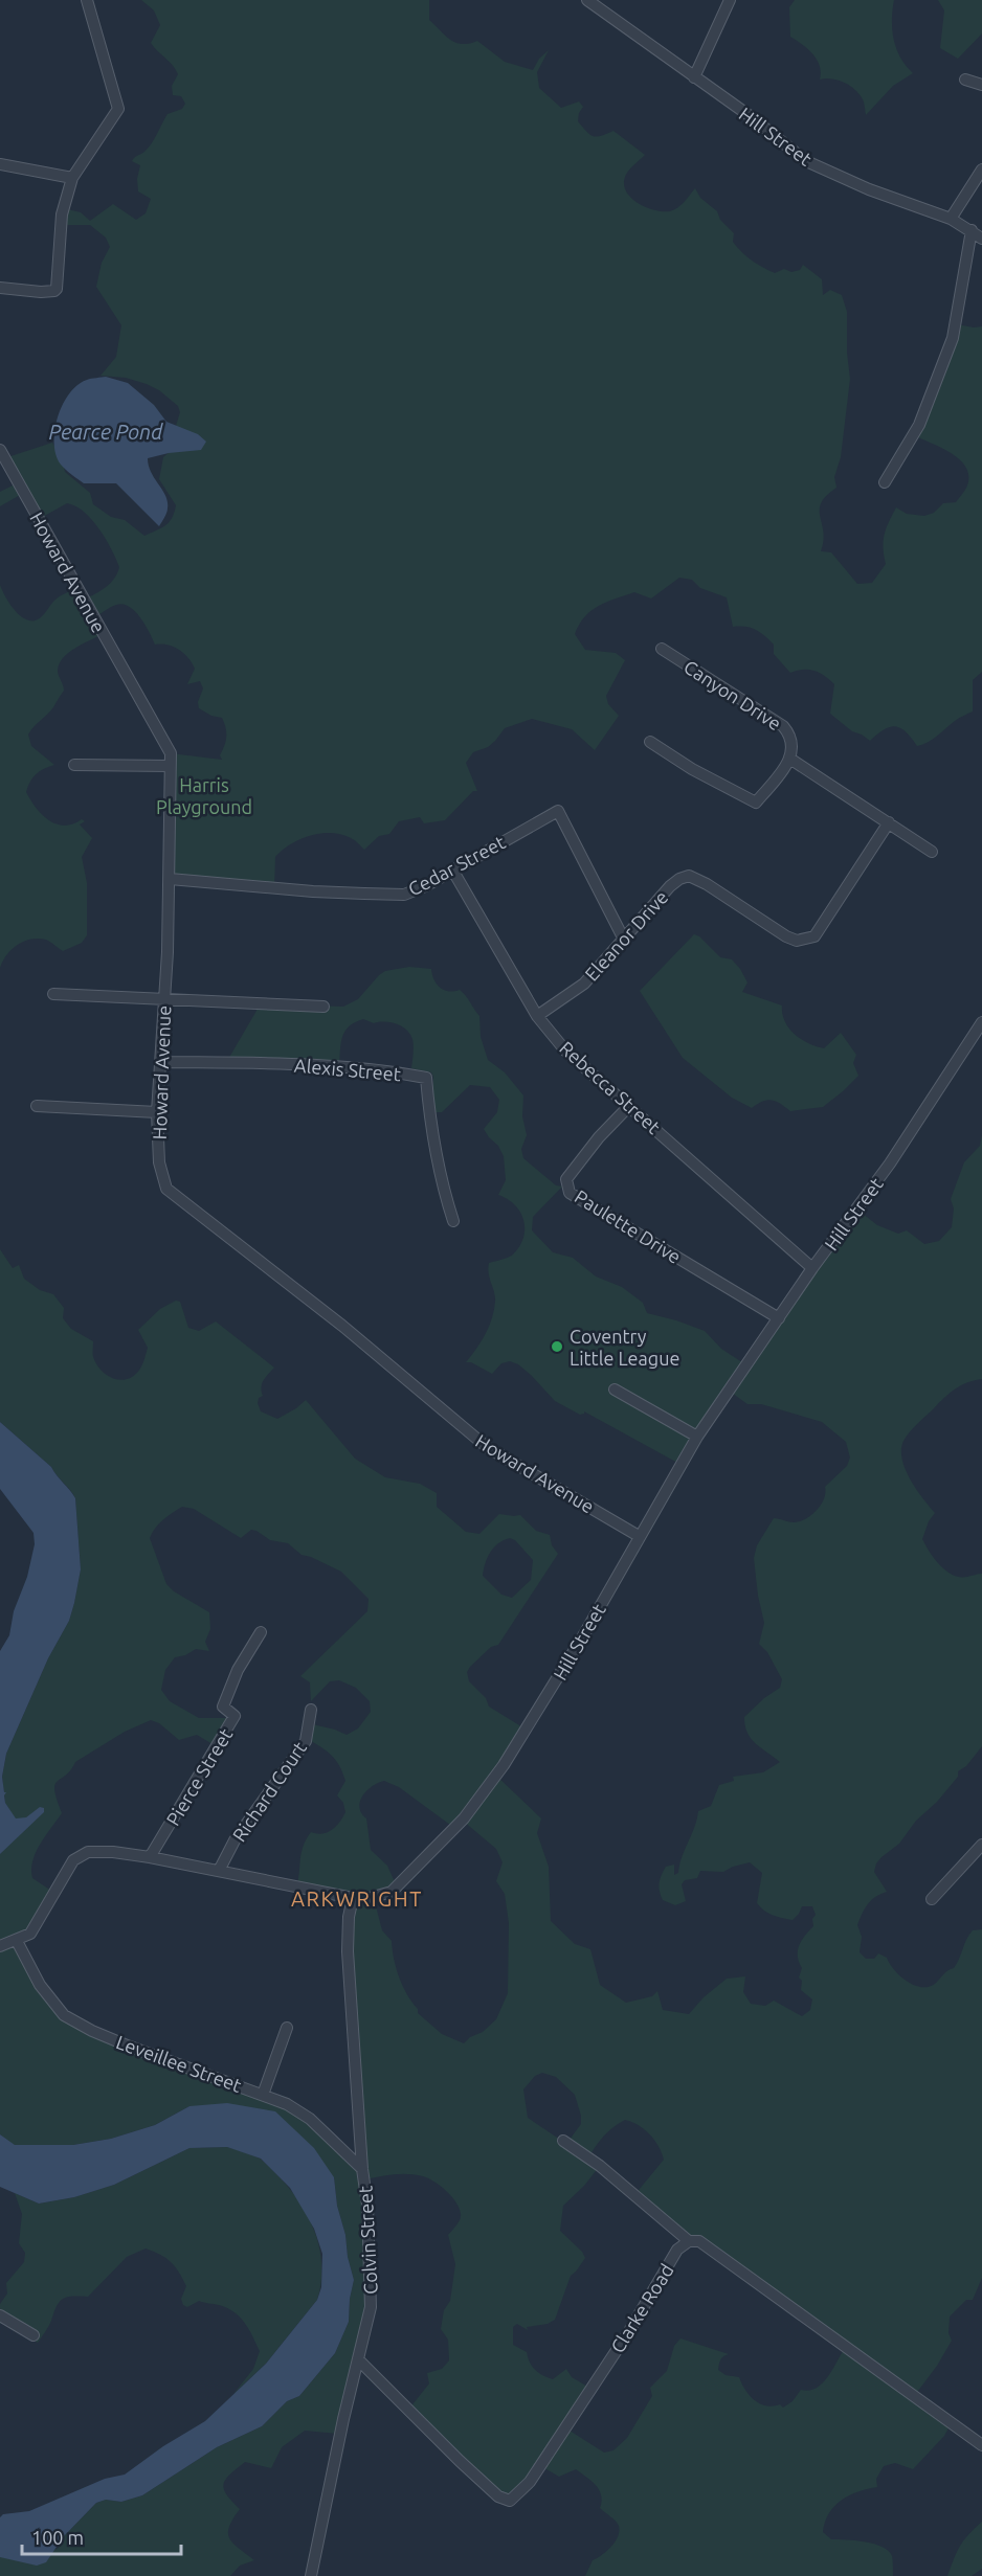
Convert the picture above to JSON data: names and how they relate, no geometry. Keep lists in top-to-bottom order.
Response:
{
  "streets": {
    "street": [
      "Hill Street",
      "Howard Avenue",
      "Canyon Drive",
      "Cedar Street",
      "Eleanor Drive",
      "Alexis Street",
      "Rebecca Street",
      "Paulette Drive",
      "Pierce Street",
      "Richard Court",
      "Leveillee Street",
      "Colvin Street",
      "Clarke Road"
    ]
  },
  "crossings": [
    ["Hill Street", "Howard Avenue"],
    ["Hill Street", "Rebecca Street"],
    ["Hill Street", "Paulette Drive"],
    ["Hill Street", "Pierce Street"],
    ["Hill Street", "Richard Court"],
    ["Hill Street", "Leveillee Street"],
    ["Hill Street", "Colvin Street"],
    ["Howard Avenue", "Cedar Street"],
    ["Howard Avenue", "Alexis Street"],
    ["Cedar Street", "Eleanor Drive"],
    ["Cedar Street", "Rebecca Street"],
    ["Eleanor Drive", "Rebecca Street"],
    ["Rebecca Street", "Paulette Drive"],
    ["Leveillee Street", "Colvin Street"],
    ["Colvin Street", "Clarke Road"]
  ],
  "districts": ["ARKWRIGHT"],
  "water": ["Pearce Pond"],
  "parks": ["Harris Playground"],
  "places": ["Coventry Little League"],
  "scale_bar": "100 m"
}
